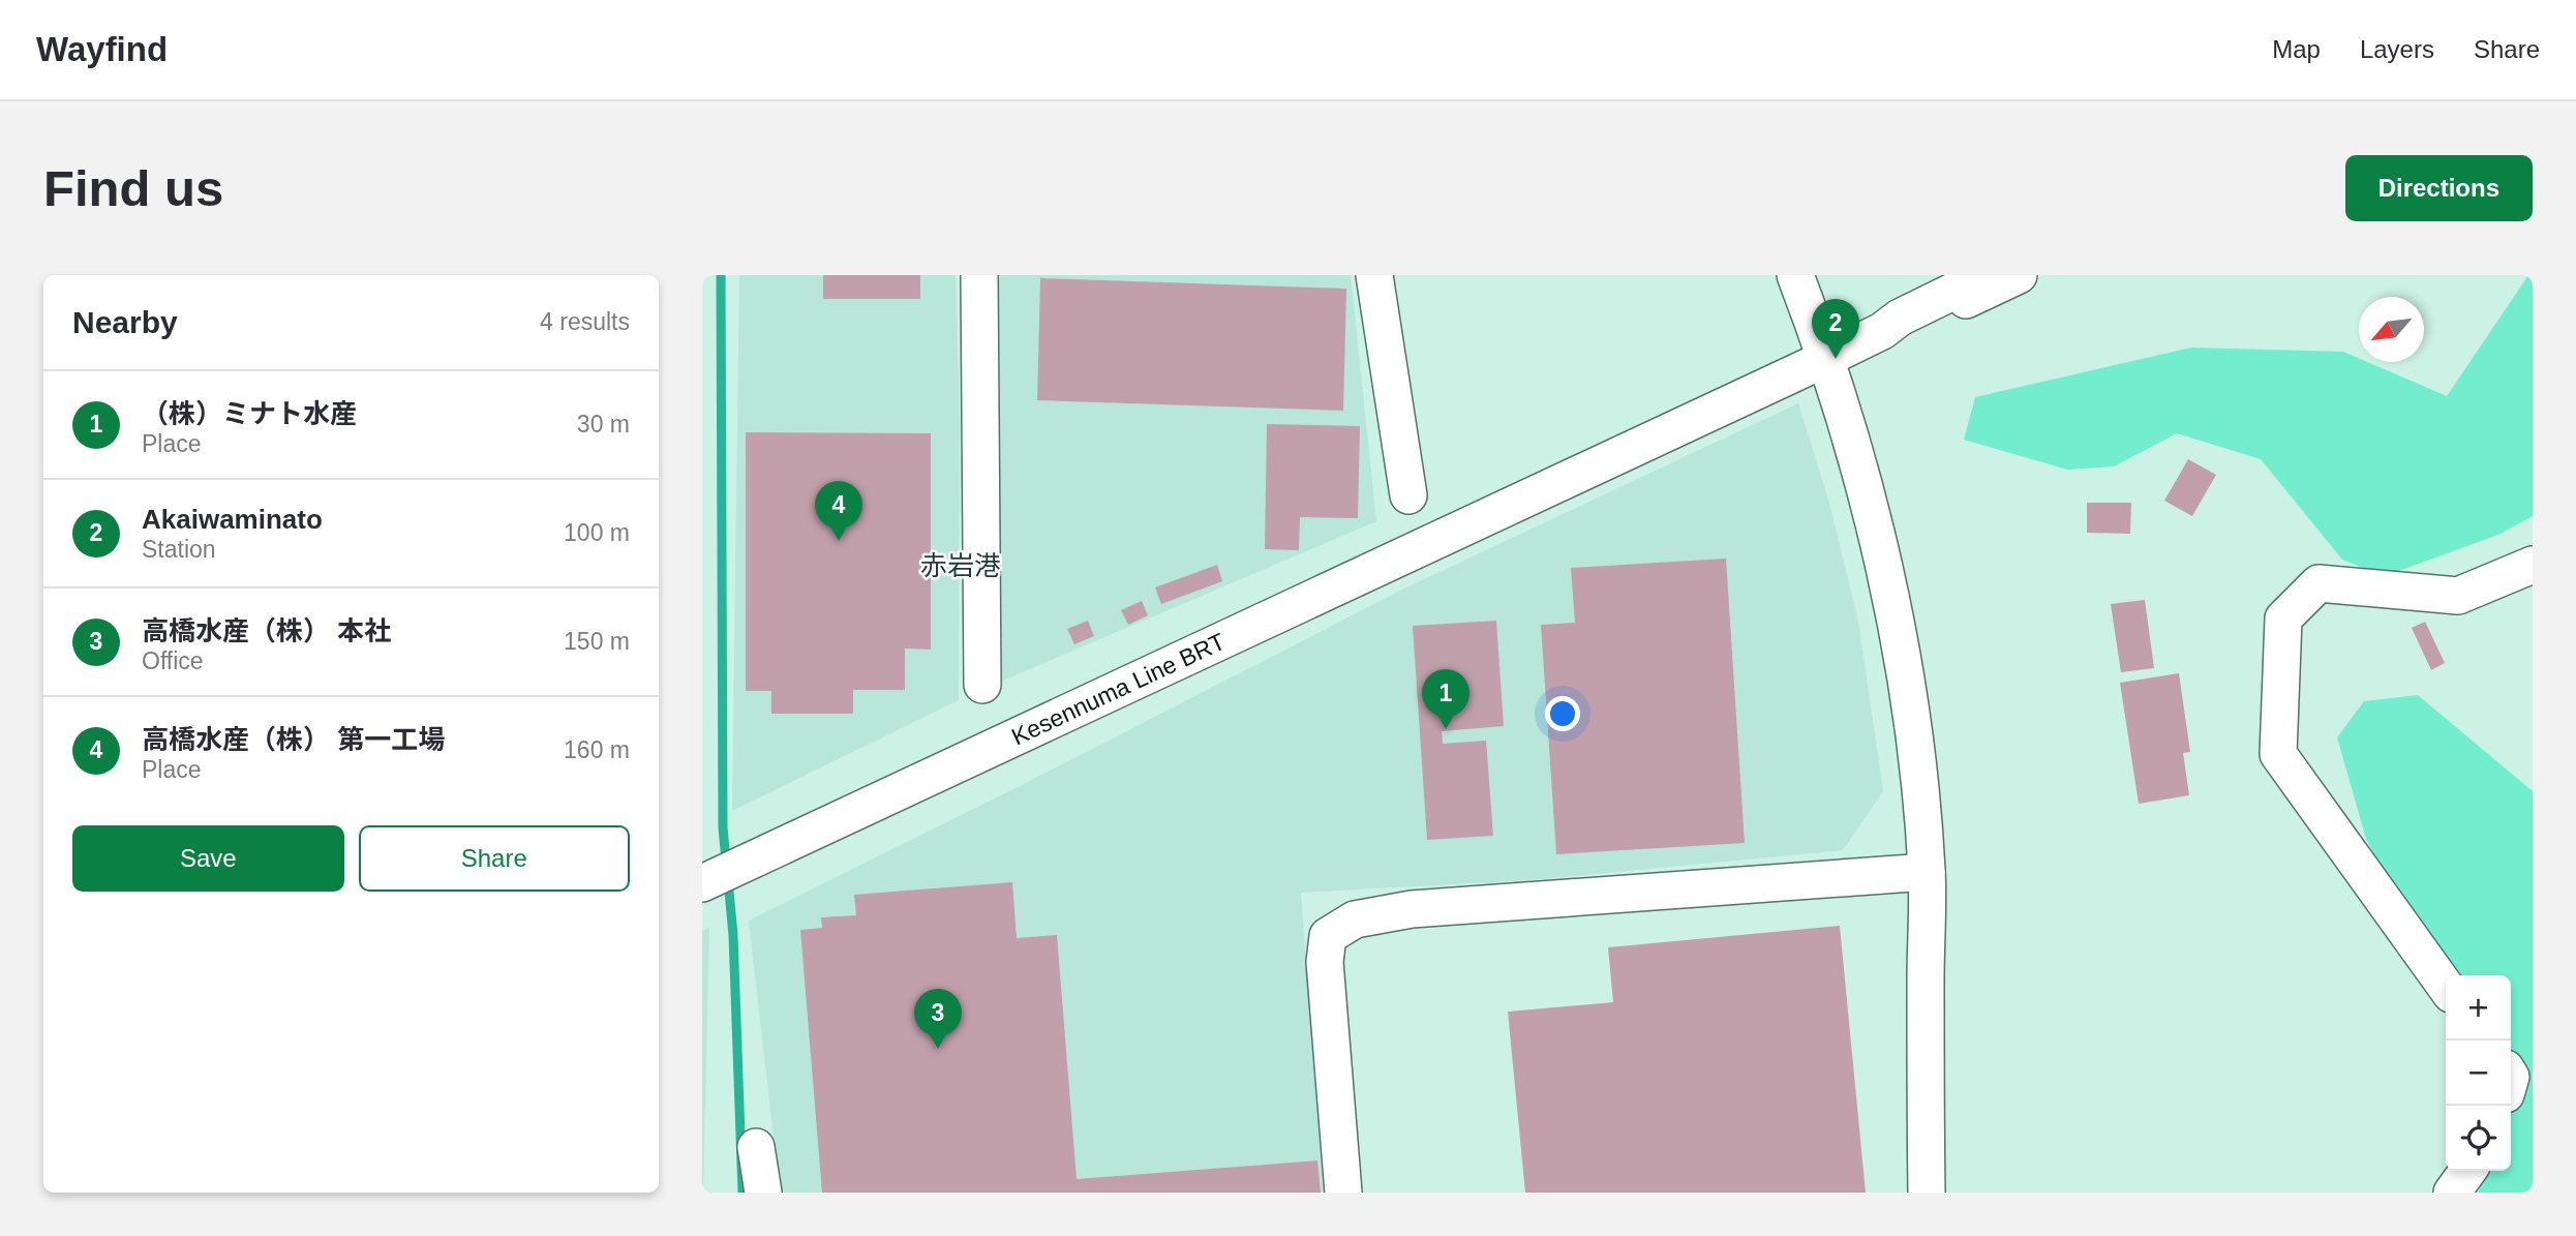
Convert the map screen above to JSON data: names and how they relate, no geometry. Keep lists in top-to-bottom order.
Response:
{
  "streets": {
    "street": ["Kesennuma Line BRT"]
  },
  "districts": ["赤岩港"],
  "north": "bottom left",
  "page": {
    "header": "Wayfind",
    "nav": ["Map", "Layers", "Share"],
    "buttons": [
      "Directions",
      ["Save", "Share"]
    ],
    "title": "Find us",
    "heading": ["Nearby", "4 results"],
    "pins": [
      "2",
      "4",
      "1",
      "3"
    ],
    "list": [
      {
        "mark": "1",
        "name": "（株）ミナト水産",
        "note": "Place",
        "value": "30 m"
      },
      {
        "mark": "2",
        "name": "Akaiwaminato",
        "note": "Station",
        "value": "100 m"
      },
      {
        "mark": "3",
        "name": "高橋水産（株） 本社",
        "note": "Office",
        "value": "150 m"
      },
      {
        "mark": "4",
        "name": "高橋水産（株） 第一工場",
        "note": "Place",
        "value": "160 m"
      }
    ],
    "map_buttons": ["+", "−"]
  }
}
